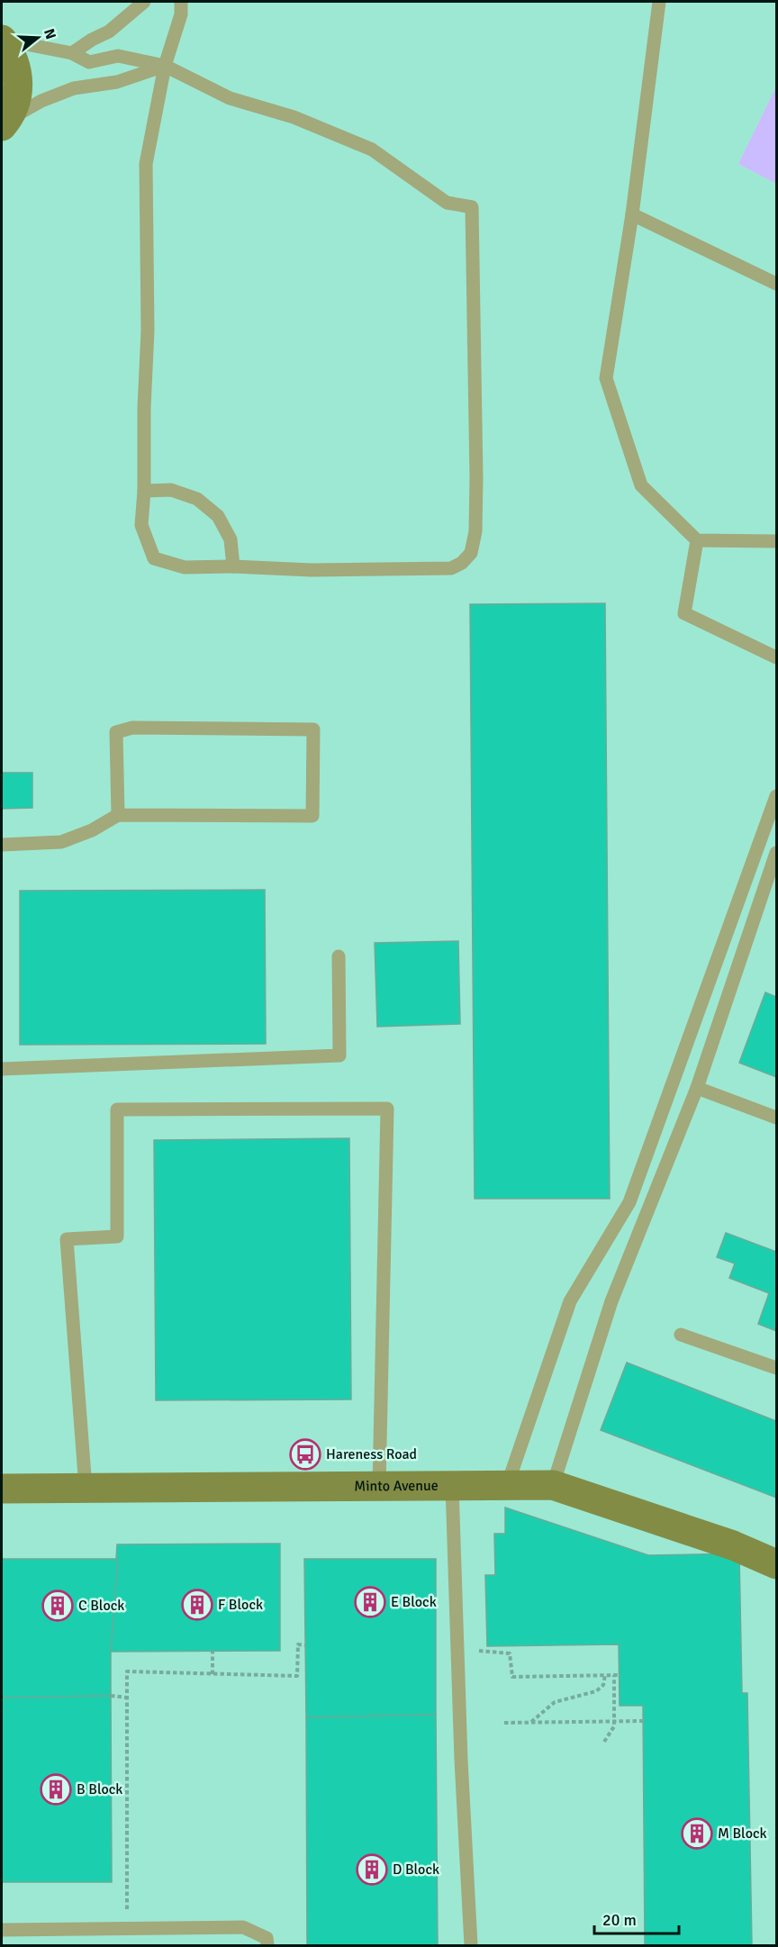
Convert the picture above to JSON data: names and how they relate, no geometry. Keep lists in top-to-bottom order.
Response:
{
  "streets": {
    "street": ["Minto Avenue"]
  },
  "places": {
    "bus stop": ["Hareness Road"],
    "building": [
      "E Block",
      "F Block",
      "C Block",
      "B Block",
      "M Block",
      "D Block"
    ]
  },
  "scale_bar": "20 m",
  "north": "right"
}
